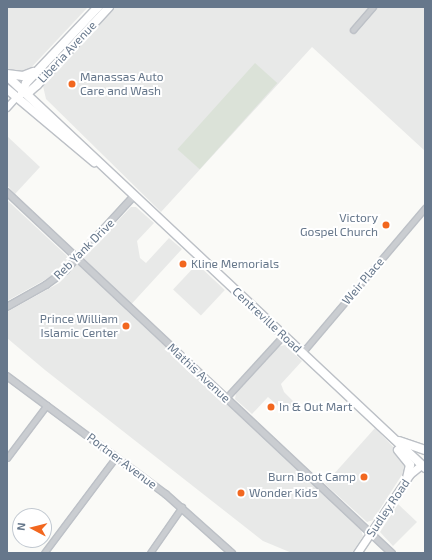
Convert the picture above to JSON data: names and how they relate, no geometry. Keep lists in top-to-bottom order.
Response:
{
  "streets": {
    "highway": ["Liberia Avenue", "Centreville Road"],
    "main road": ["Sudley Road"],
    "street": [
      "Reb Yank Drive",
      "Weir Place",
      "Mathis Avenue",
      "Portner Avenue"
    ]
  },
  "crossings": [
    ["Liberia Avenue", "Centreville Road"],
    ["Reb Yank Drive", "Centreville Road"],
    ["Reb Yank Drive", "Mathis Avenue"],
    ["Weir Place", "Centreville Road"],
    ["Centreville Road", "Sudley Road"],
    ["Mathis Avenue", "Sudley Road"]
  ],
  "places": [
    "Manassas Auto Care and Wash",
    "Victory Gospel Church",
    "Kline Memorials",
    "Prince William Islamic Center",
    "In & Out Mart",
    "Burn Boot Camp",
    "Wonder Kids"
  ],
  "north": "left"
}
